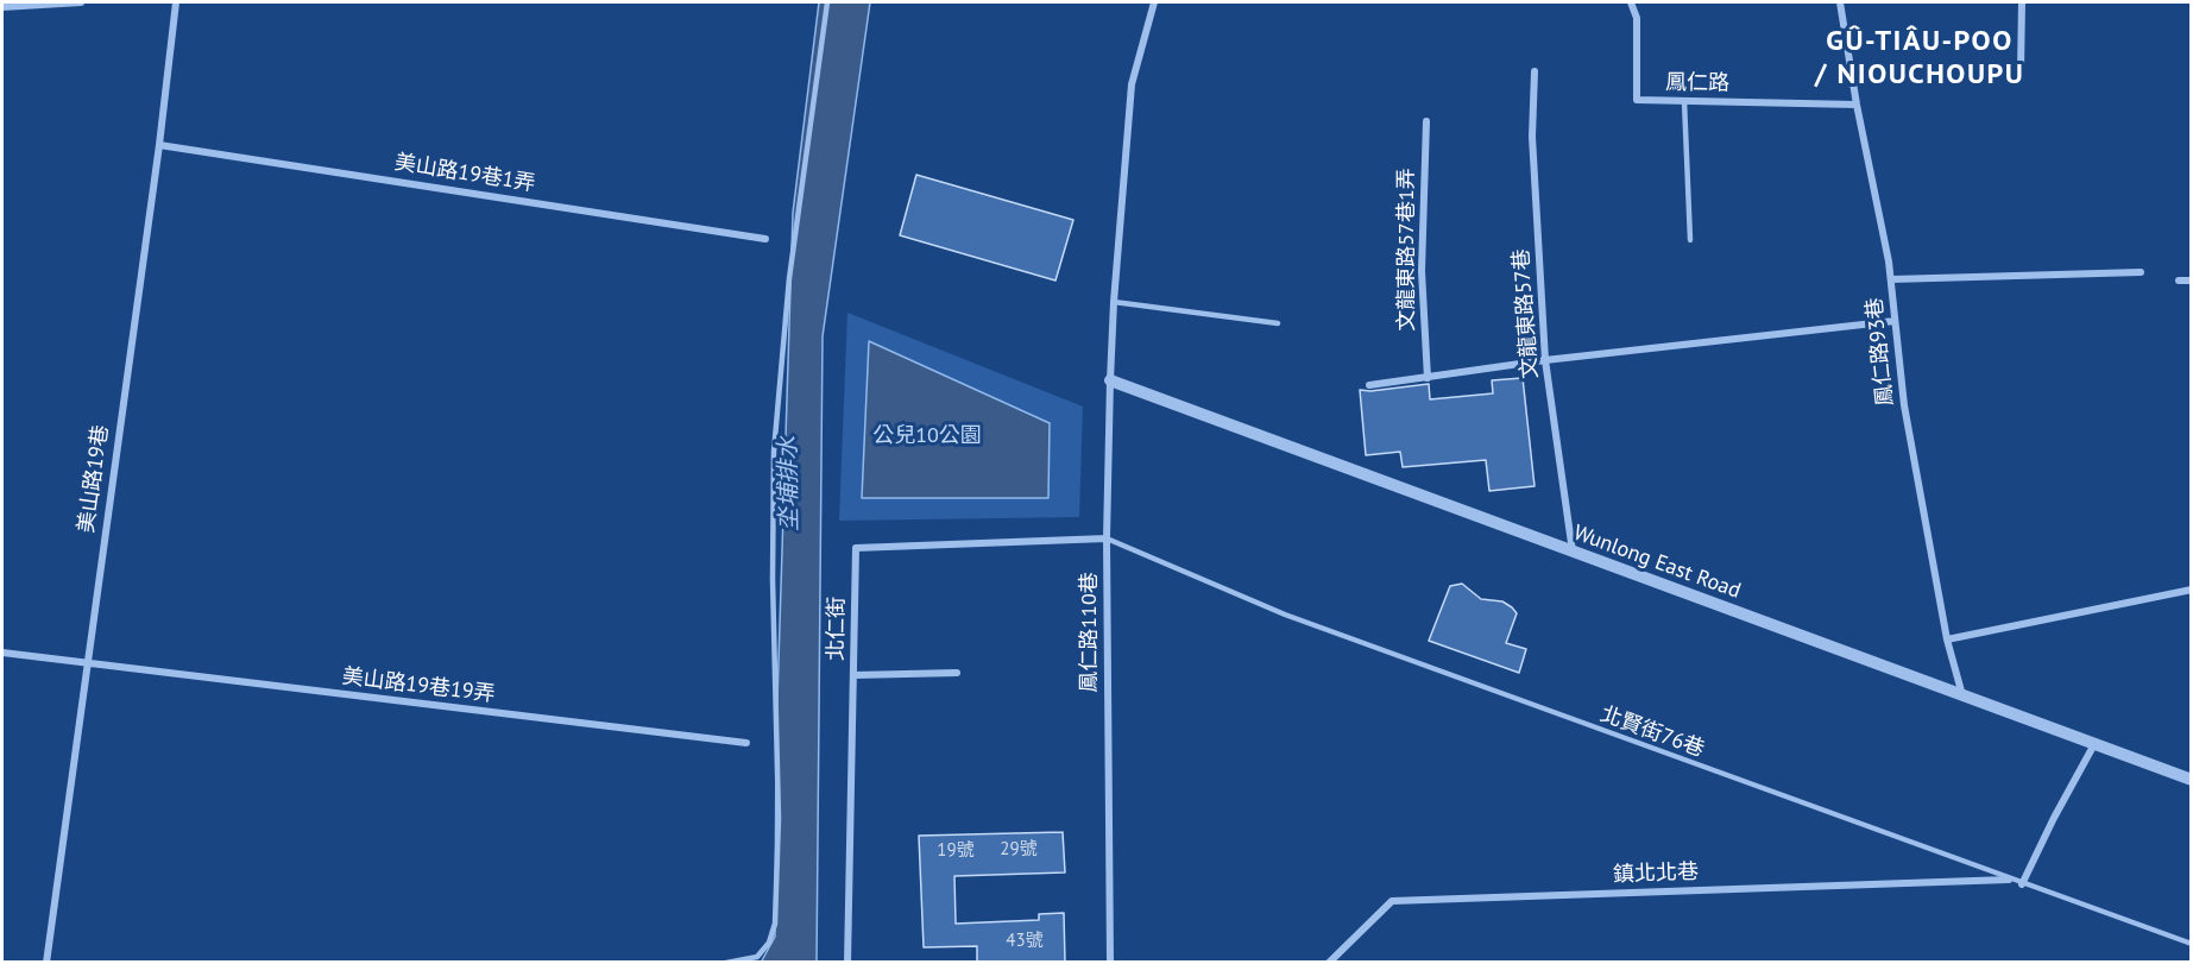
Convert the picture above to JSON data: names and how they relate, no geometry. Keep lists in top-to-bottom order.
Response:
{
  "streets": {
    "street": [
      "鳳仁路",
      "美山路19巷1弄",
      "文龍東路57巷1弄",
      "文龍東路57巷",
      "鳳仁路93巷",
      "美山路19巷",
      "Wunlong East Road",
      "北仁街",
      "鳳仁路110巷",
      "美山路19巷19弄",
      "鎮北北巷"
    ],
    "lane": ["北賢街76巷"]
  },
  "crossings": [
    ["鳳仁路", "鳳仁路93巷"],
    ["美山路19巷1弄", "美山路19巷"],
    ["文龍東路57巷", "Wunlong East Road"],
    ["鳳仁路93巷", "Wunlong East Road"],
    ["美山路19巷", "美山路19巷19弄"],
    ["Wunlong East Road", "鳳仁路110巷"],
    ["北仁街", "鳳仁路110巷"],
    ["北仁街", "北賢街76巷"],
    ["鳳仁路110巷", "北賢街76巷"],
    ["北賢街76巷", "鎮北北巷"]
  ],
  "districts": ["GÛ-TIÂU-POO / NIOUCHOUPU"],
  "water": ["坔埔排水"],
  "parks": ["公兒10公園"],
  "house_numbers": ["29號", "19號", "43號"]
}
